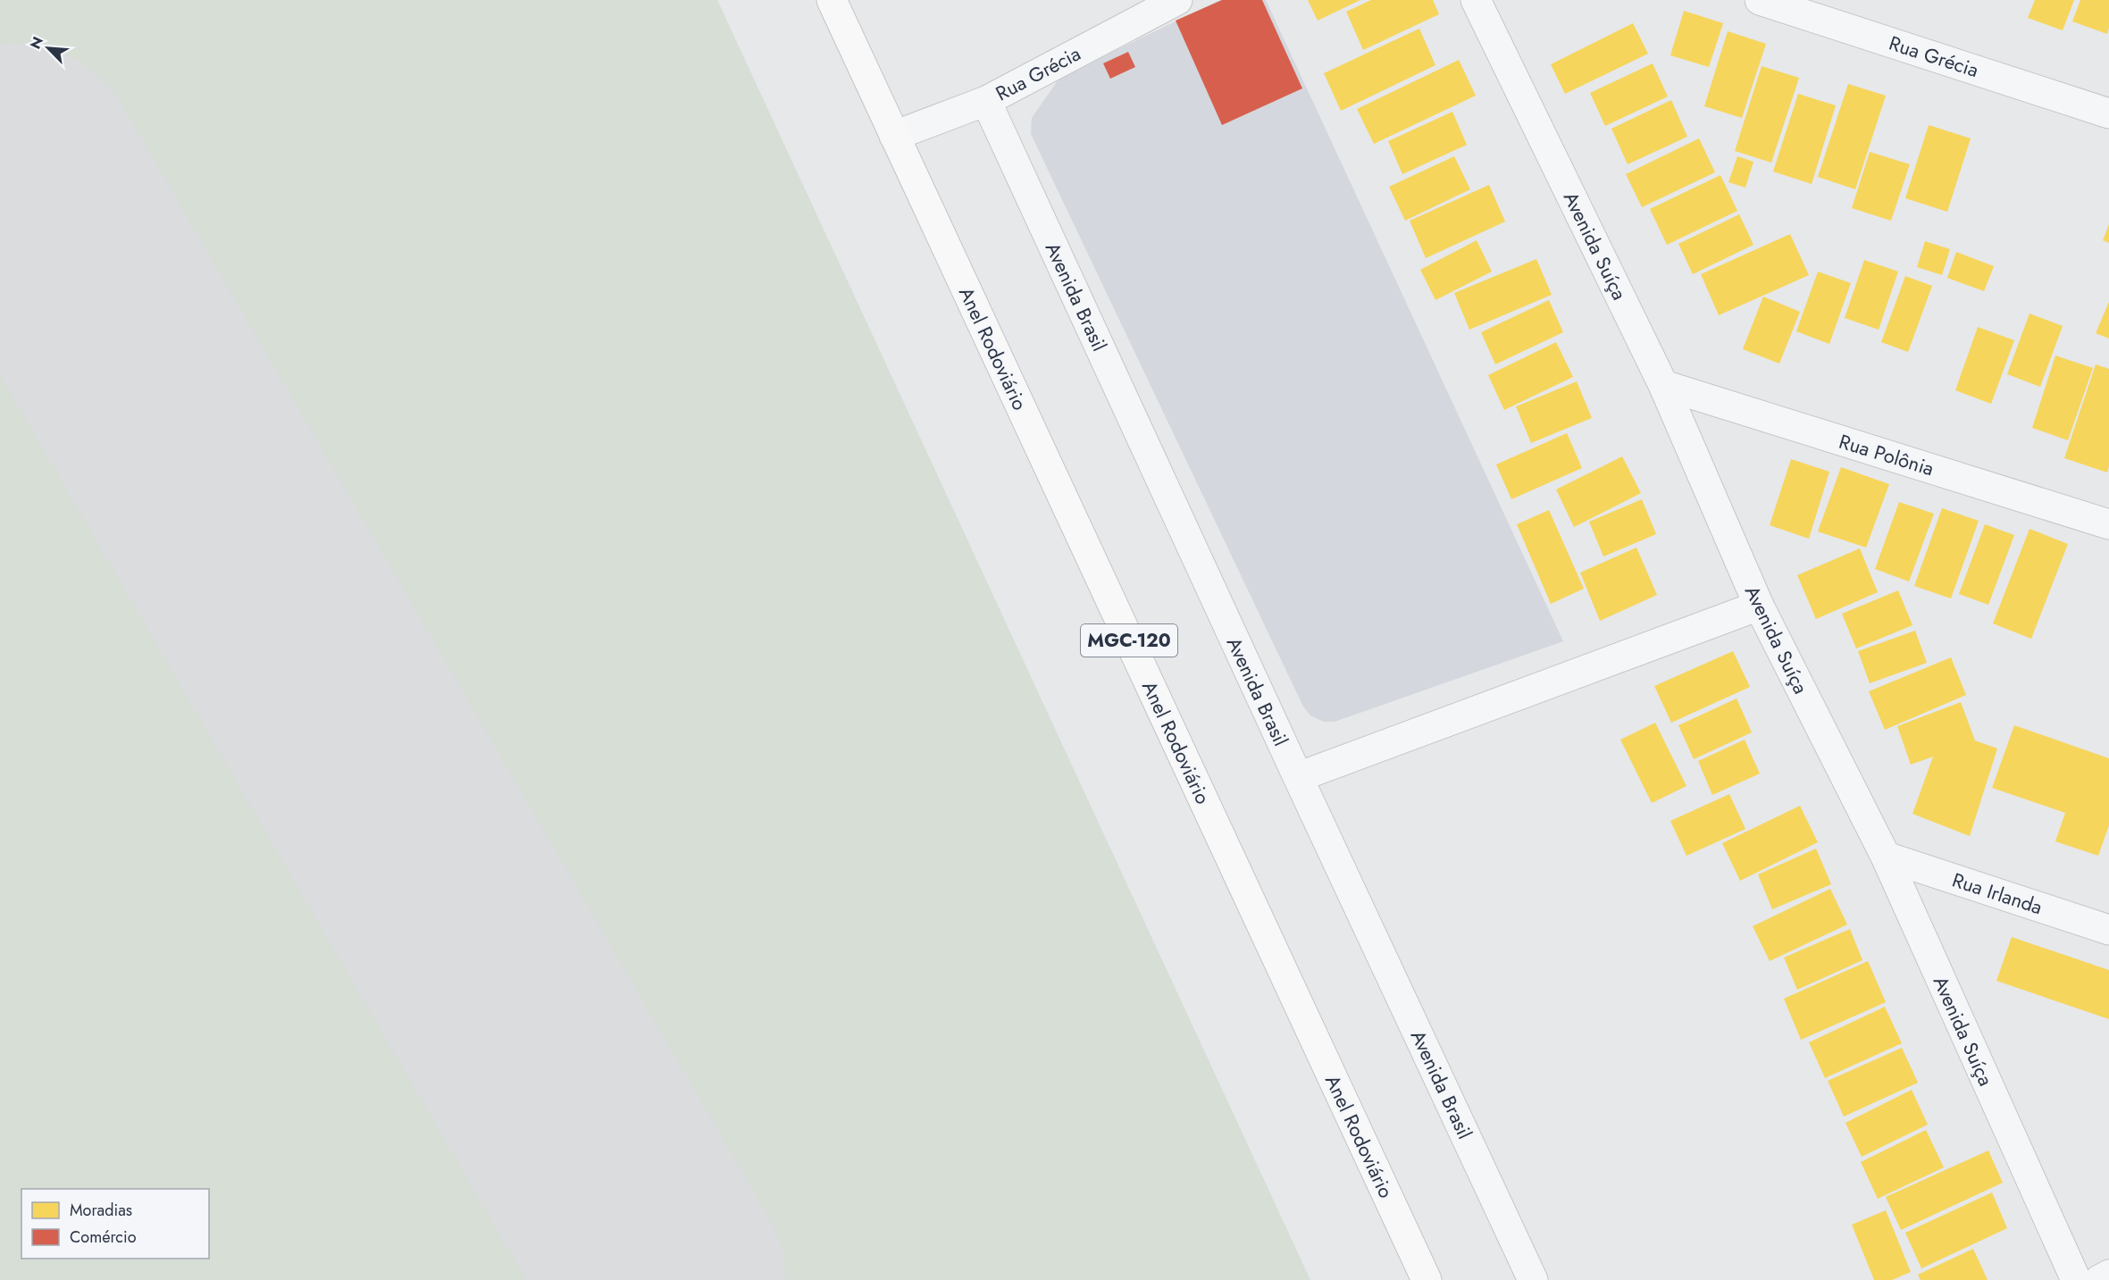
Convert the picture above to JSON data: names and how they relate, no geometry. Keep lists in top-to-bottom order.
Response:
{
  "streets": {
    "main road": ["Anel Rodoviário", "MGC-120"],
    "street": [
      "Rua Grécia",
      "Avenida Suíça",
      "Avenida Brasil",
      "Rua Polônia",
      "Rua Irlanda"
    ]
  },
  "crossings": [
    ["Rua Grécia", "Avenida Brasil"],
    ["Rua Grécia", "Anel Rodoviário"],
    ["Avenida Suíça", "Rua Polônia"],
    ["Avenida Suíça", "Rua Irlanda"]
  ],
  "legend": ["Moradias", "Comércio"],
  "north": "top left"
}
